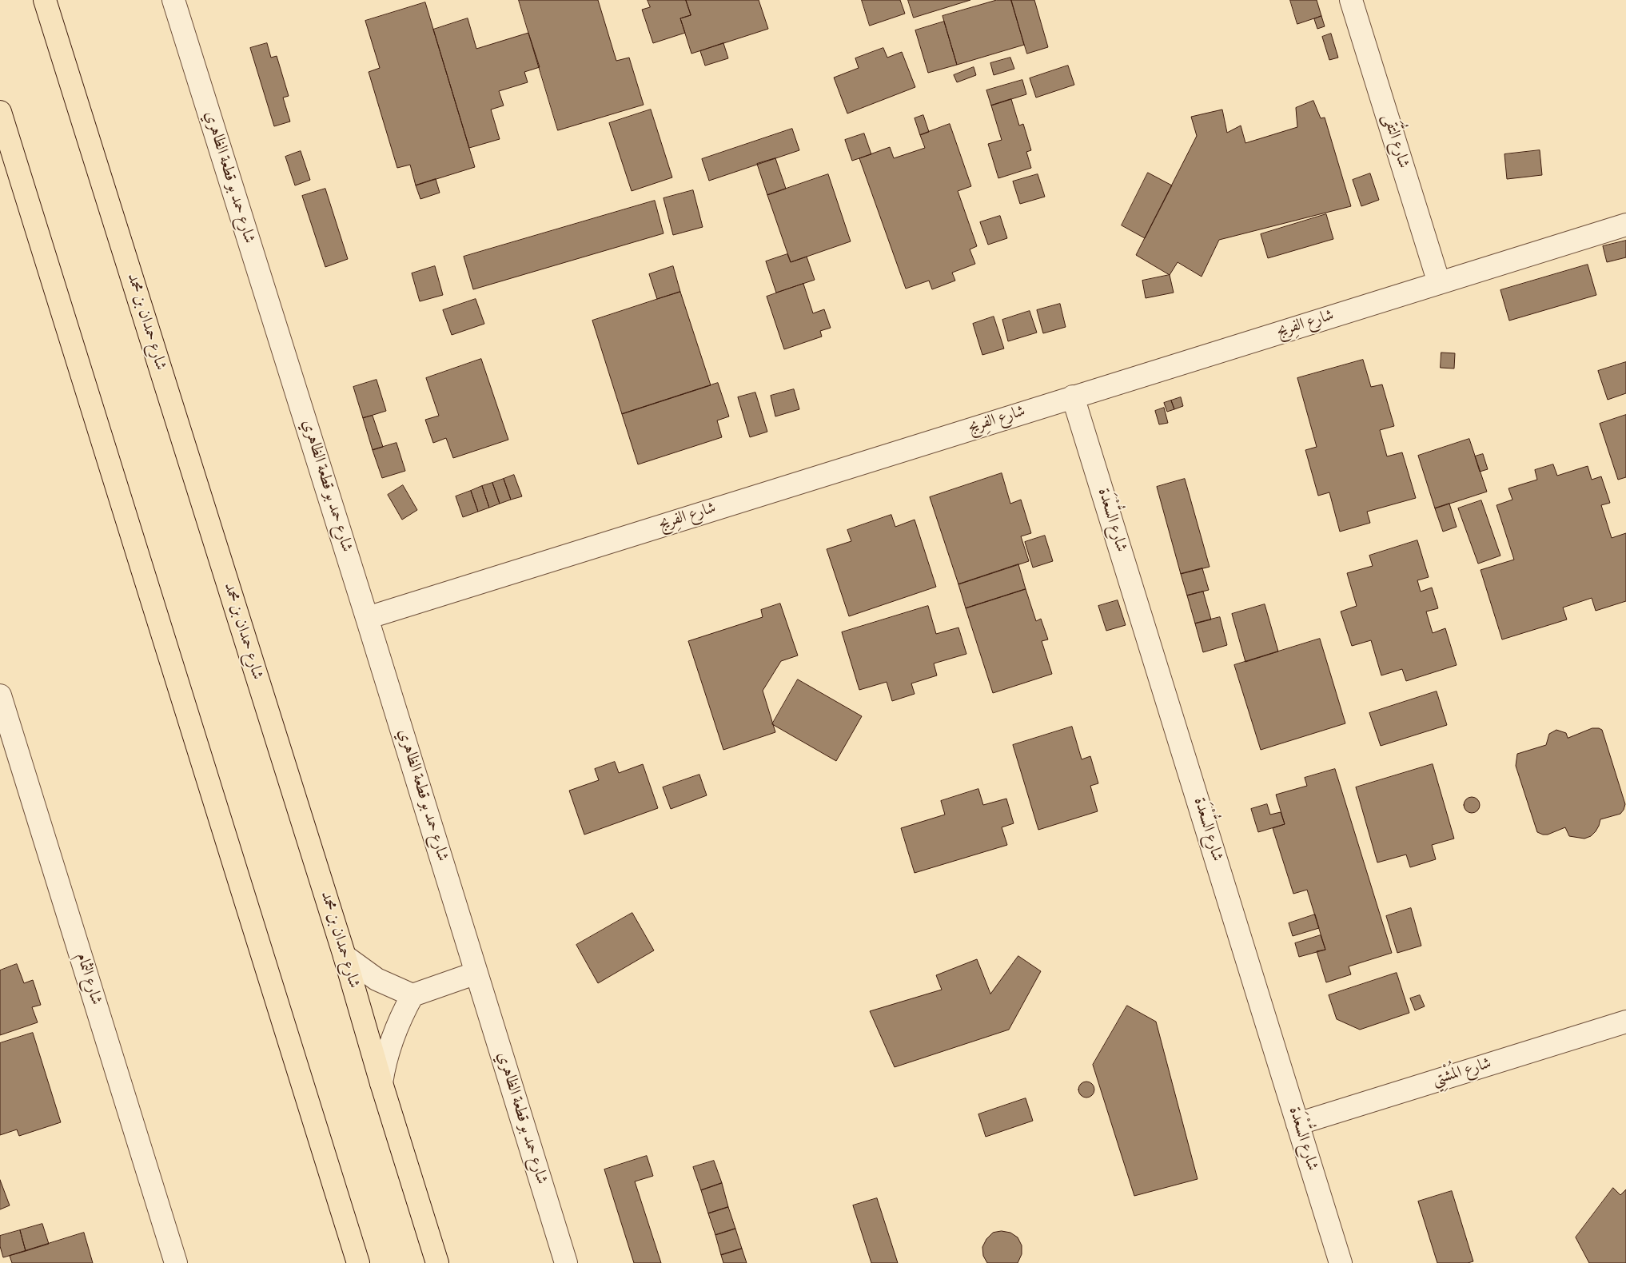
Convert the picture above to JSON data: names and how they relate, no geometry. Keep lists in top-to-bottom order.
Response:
{
  "streets": {
    "main road": ["شارع حمدان بن محمد"],
    "street": [
      "شارع التُّقَى",
      "شارع حمد بو قطعة الظاهري",
      "شارع الفِريج",
      "شارع السُّعْدَة",
      "شارع الثمام",
      "شارع المُشْتِي"
    ]
  },
  "crossings": [
    ["شارع التُّقَى", "شارع الفِريج"],
    ["شارع حمد بو قطعة الظاهري", "شارع الفِريج"],
    ["شارع الفِريج", "شارع السُّعْدَة"],
    ["شارع السُّعْدَة", "شارع المُشْتِي"]
  ]
}
